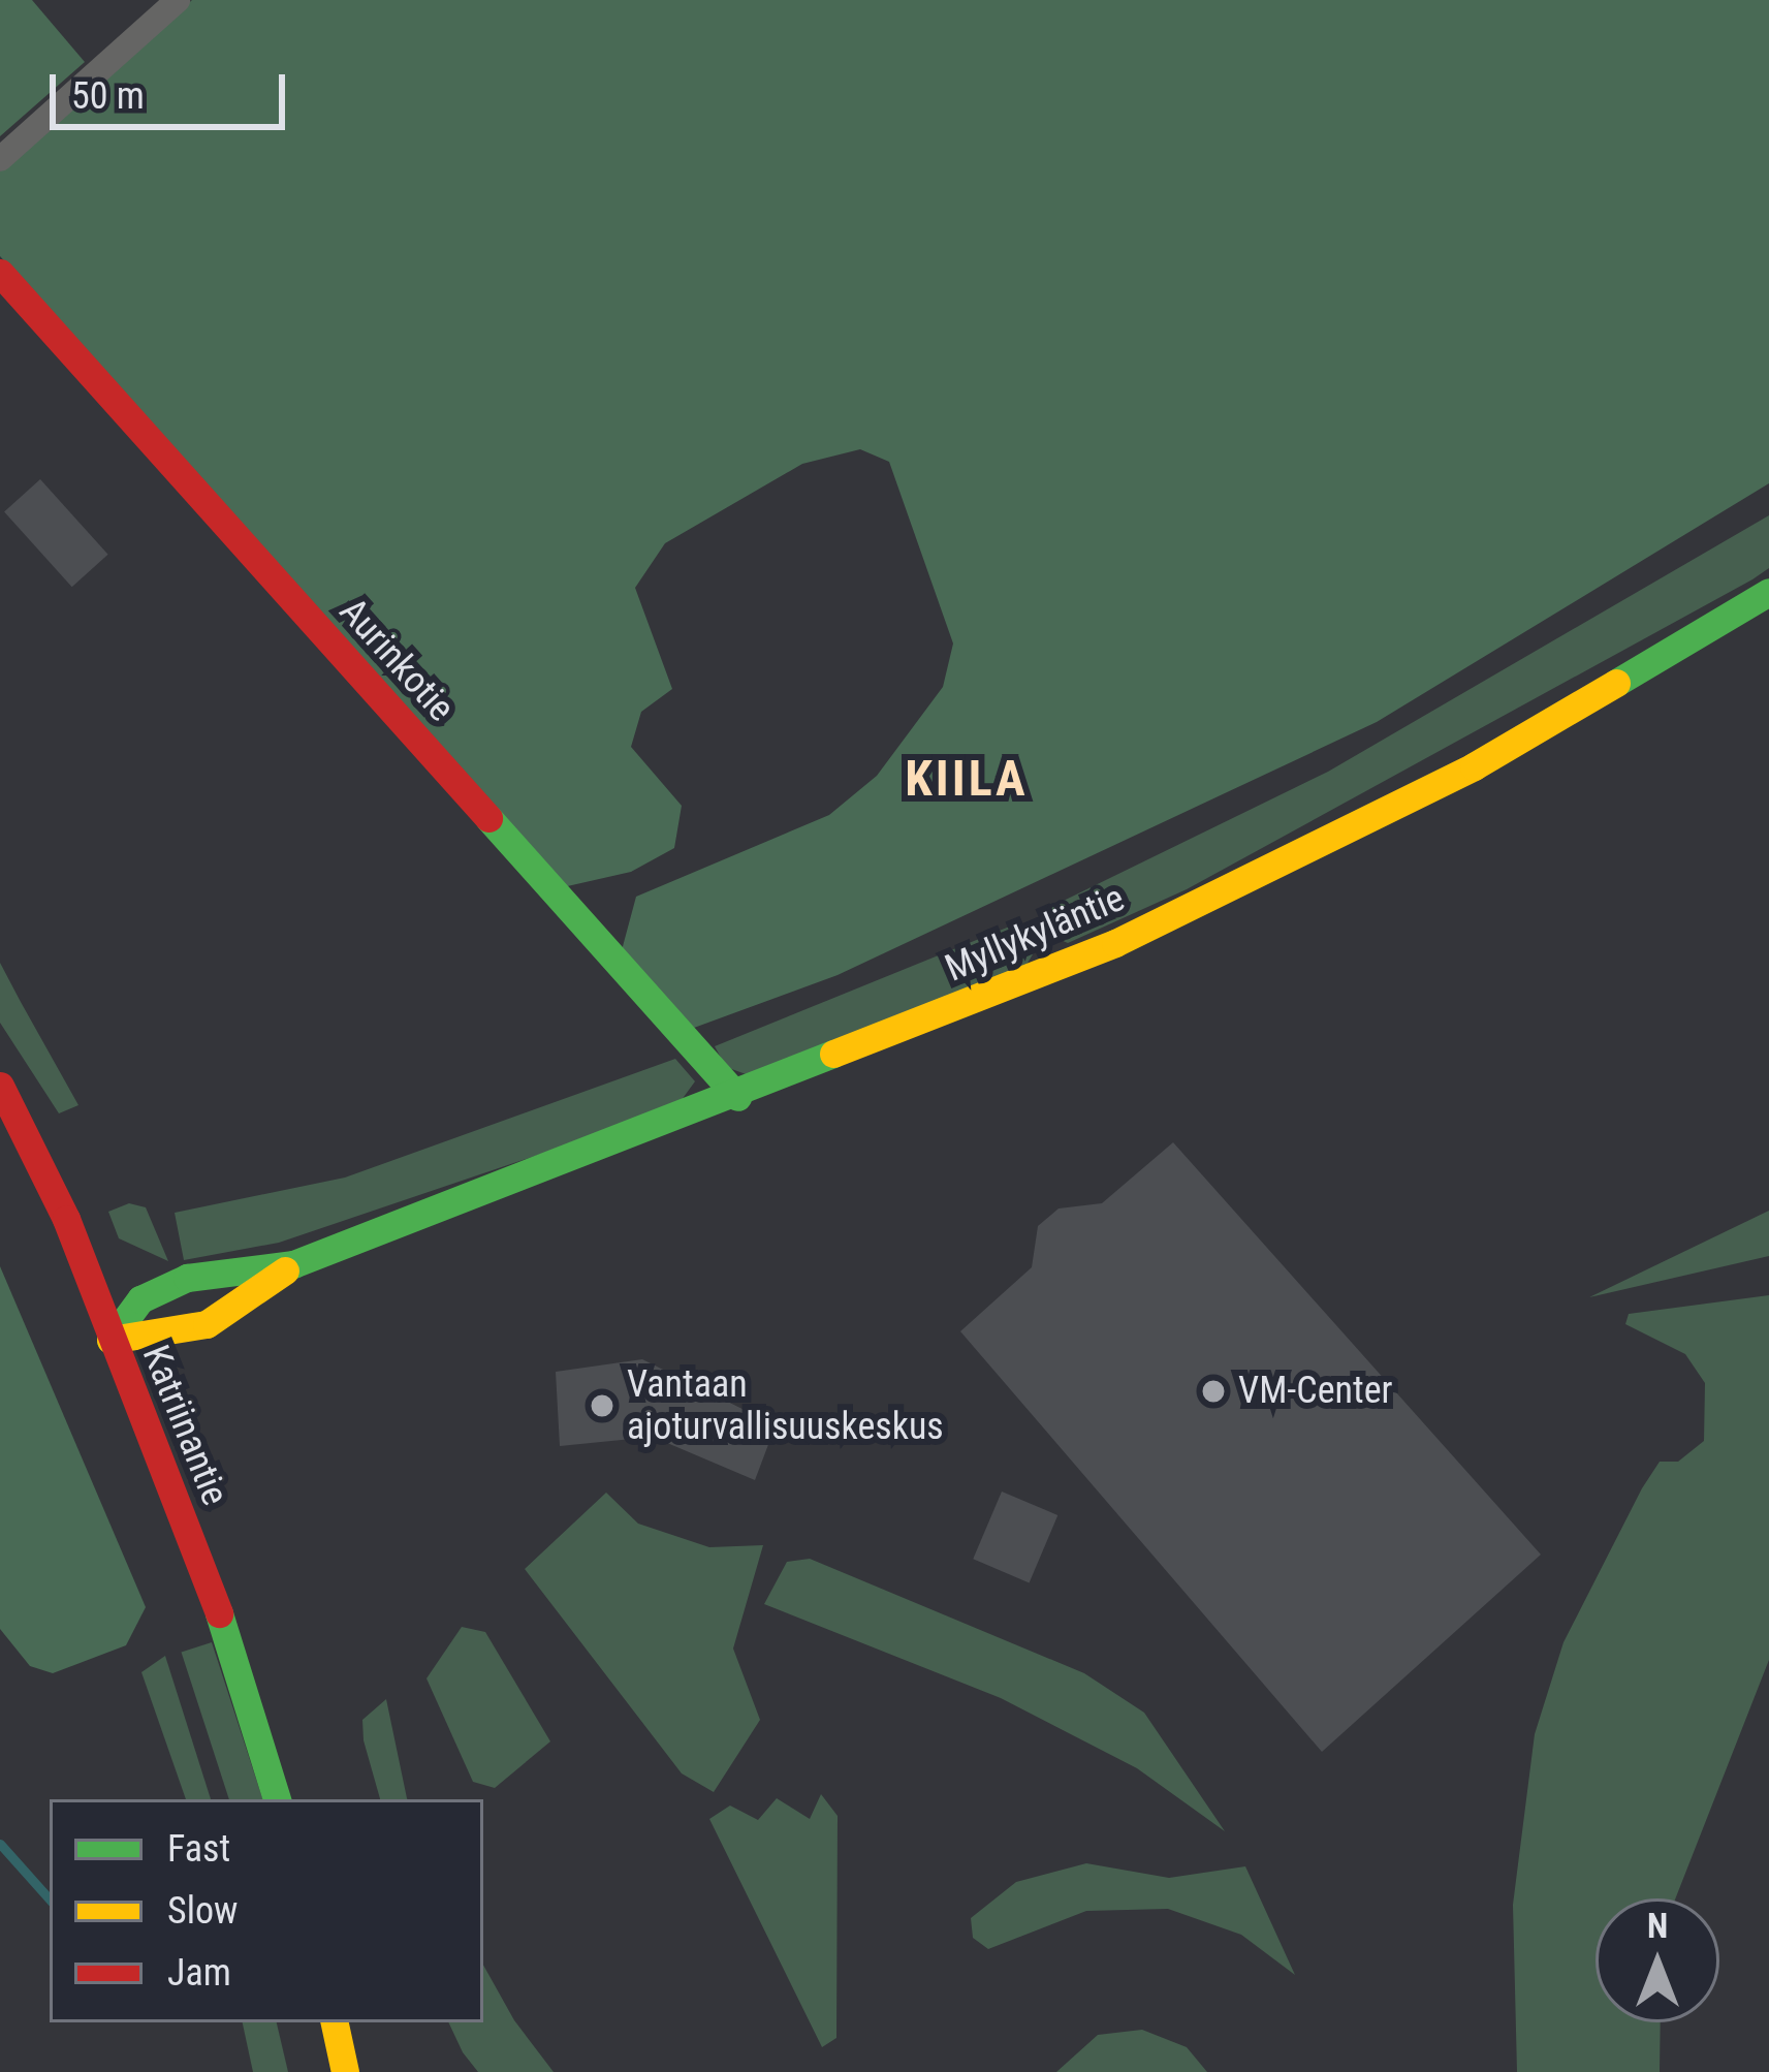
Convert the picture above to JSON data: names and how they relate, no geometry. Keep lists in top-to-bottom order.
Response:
{
  "streets": {
    "main road": ["Aurinkotie", "Myllykyläntie", "Katriinantie"]
  },
  "crossings": [
    ["Aurinkotie", "Myllykyläntie"],
    ["Myllykyläntie", "Katriinantie"]
  ],
  "districts": ["KIILA"],
  "places": ["VM-Center", "Vantaan ajoturvallisuuskeskus"],
  "legend": ["Fast", "Slow", "Jam"],
  "scale_bar": "50 m",
  "north": "top"
}
